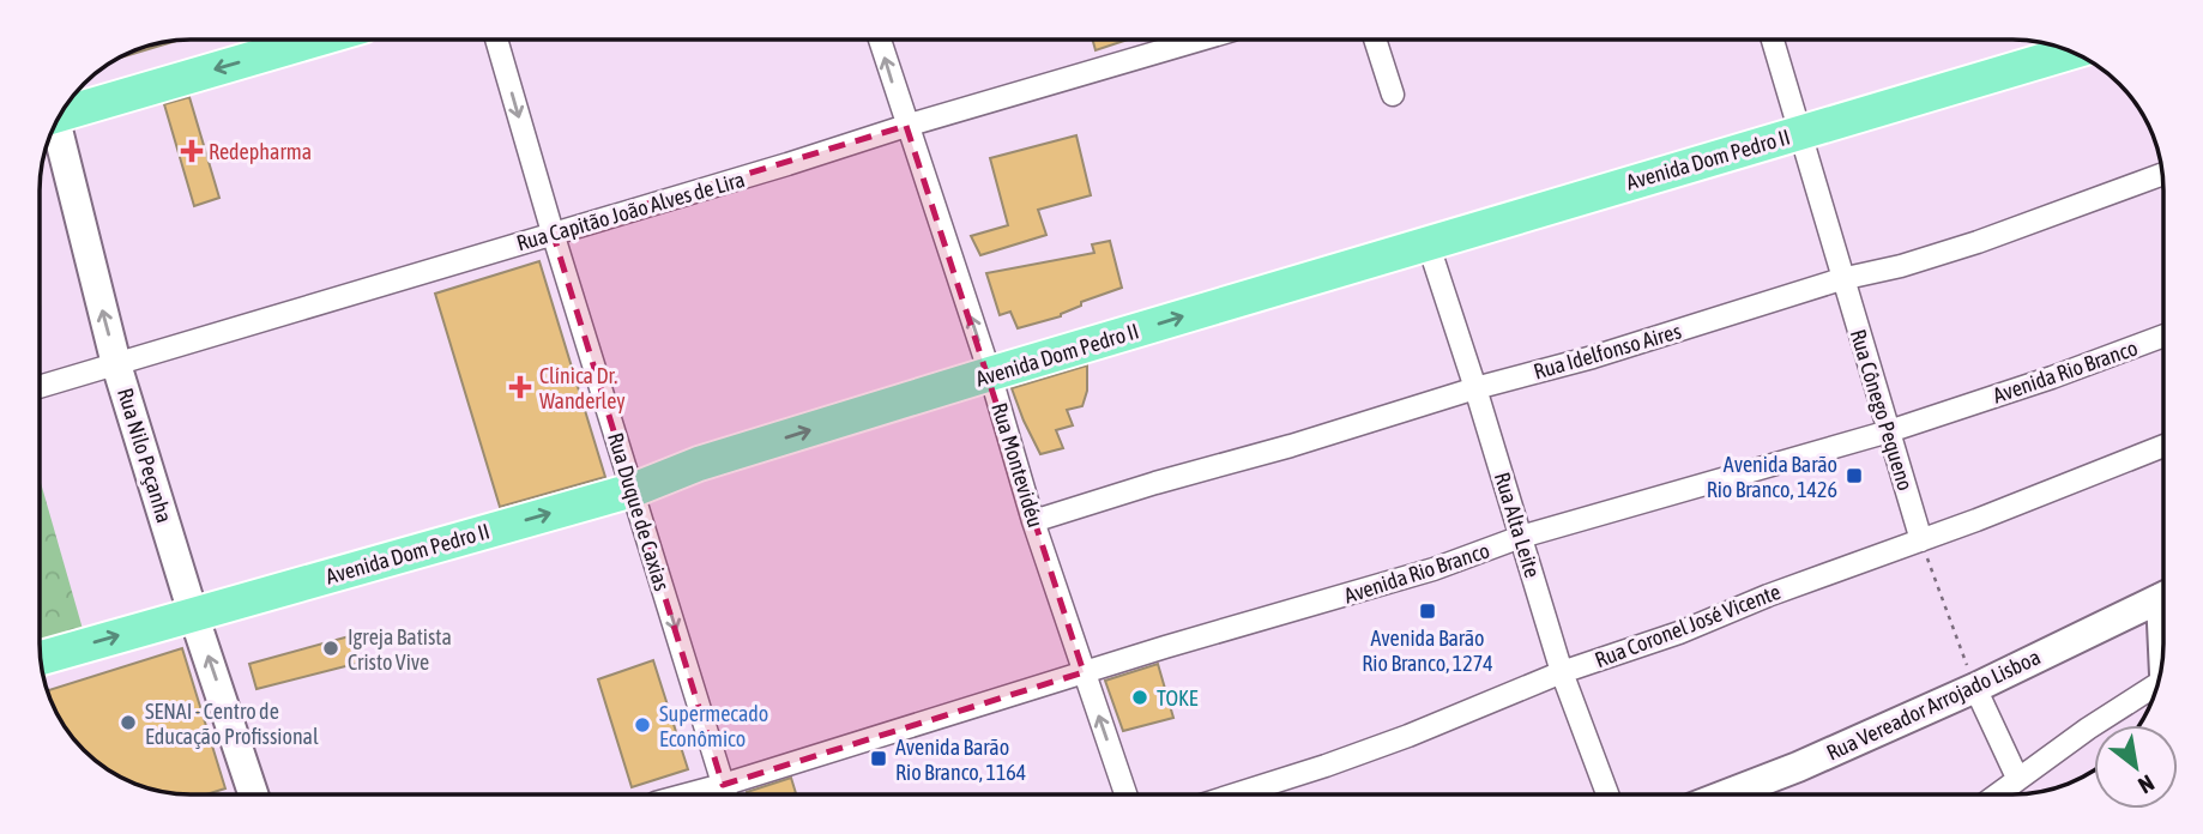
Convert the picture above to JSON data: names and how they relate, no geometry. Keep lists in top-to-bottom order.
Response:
{
  "streets": {
    "main road": ["Avenida Dom Pedro II"],
    "street": [
      "Rua Capitão João Alves de Lira",
      "Rua Idelfonso Aires",
      "Avenida Rio Branco",
      "Rua Cônego Pequeno",
      "Rua Nilo Peçanha",
      "Rua Montevidéu",
      "Rua Duque de Caxias",
      "Rua Alta Leite",
      "Rua Coronel José Vicente",
      "Rua Vereador Arrojado Lisboa"
    ]
  },
  "crossings": [
    ["Avenida Dom Pedro II", "Rua Cônego Pequeno"],
    ["Avenida Dom Pedro II", "Rua Nilo Peçanha"],
    ["Avenida Dom Pedro II", "Rua Montevidéu"],
    ["Avenida Dom Pedro II", "Rua Duque de Caxias"],
    ["Avenida Dom Pedro II", "Rua Alta Leite"],
    ["Rua Capitão João Alves de Lira", "Rua Nilo Peçanha"],
    ["Rua Capitão João Alves de Lira", "Rua Montevidéu"],
    ["Rua Capitão João Alves de Lira", "Rua Duque de Caxias"],
    ["Rua Idelfonso Aires", "Rua Cônego Pequeno"],
    ["Rua Idelfonso Aires", "Rua Montevidéu"],
    ["Rua Idelfonso Aires", "Rua Alta Leite"],
    ["Avenida Rio Branco", "Rua Cônego Pequeno"],
    ["Avenida Rio Branco", "Rua Montevidéu"],
    ["Avenida Rio Branco", "Rua Duque de Caxias"],
    ["Avenida Rio Branco", "Rua Alta Leite"],
    ["Rua Cônego Pequeno", "Rua Coronel José Vicente"],
    ["Rua Alta Leite", "Rua Coronel José Vicente"]
  ],
  "one_way": [
    "Avenida Dom Pedro II",
    "Rua Nilo Peçanha",
    "Rua Montevidéu",
    "Rua Duque de Caxias"
  ],
  "places": {
    "health": ["Redepharma", "Clínica Dr. Wanderley"],
    "transit": ["Avenida Barão Rio Branco, 1426", "Avenida Barão Rio Branco, 1274", "Avenida Barão Rio Branco, 1164"],
    "other": [
      "Igreja Batista Cristo Vive",
      "TOKE",
      "SENAI - Centro de Educação Profissional",
      "Supermecado Econômico"
    ]
  },
  "north": "bottom right"
}
